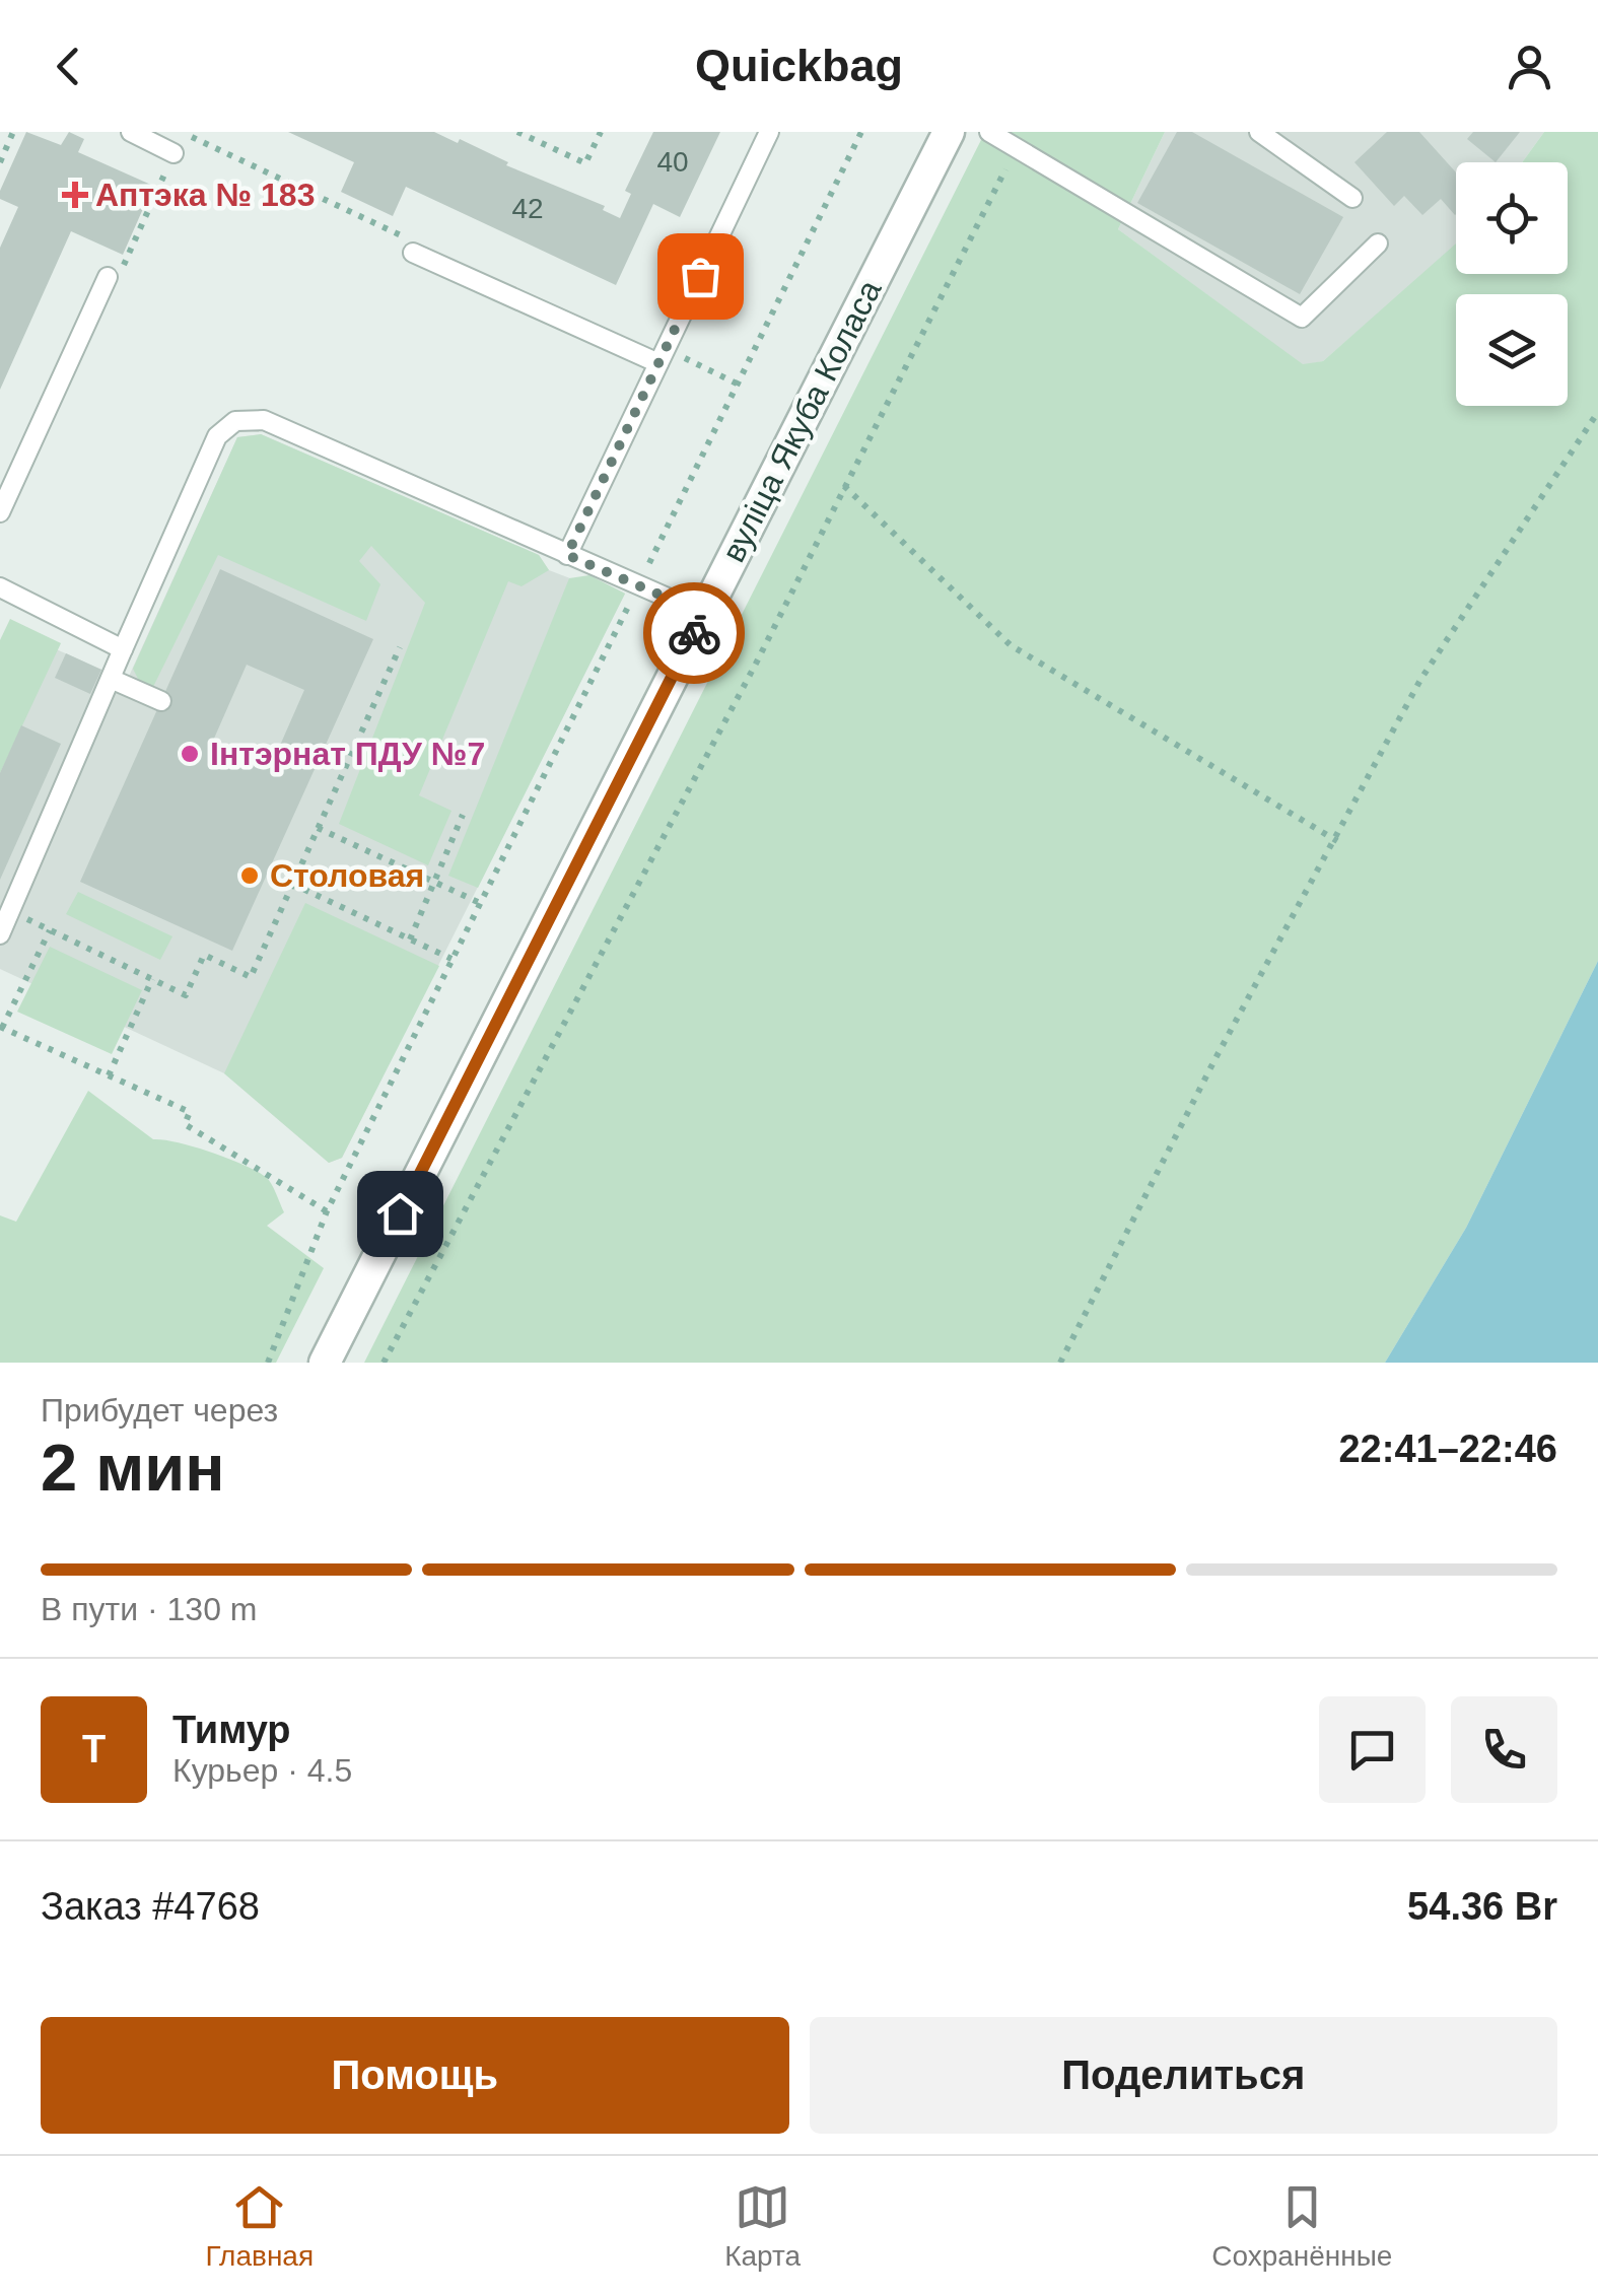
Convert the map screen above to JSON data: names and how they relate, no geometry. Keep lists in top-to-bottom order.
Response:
{
  "streets": {
    "street": ["вуліца Якуба Коласа"]
  },
  "places": {
    "health": ["Аптэка № 183"],
    "other": ["Інтэрнат ПДУ №7", "Столовая"]
  },
  "house_numbers": ["40", "42"],
  "page": {
    "header": "Quickbag",
    "heading": ["2 мин", "Прибудет через", "22:41–22:46"],
    "panel": [
      "Тимур",
      "Курьер · 4.5",
      "Заказ #4768",
      "54.36 Br"
    ],
    "bar": "В пути · 130 m",
    "round": "Т",
    "buttons": ["Помощь", "Поделиться"],
    "tabs": ["Главная", "Карта", "Сохранённые"]
  }
}
